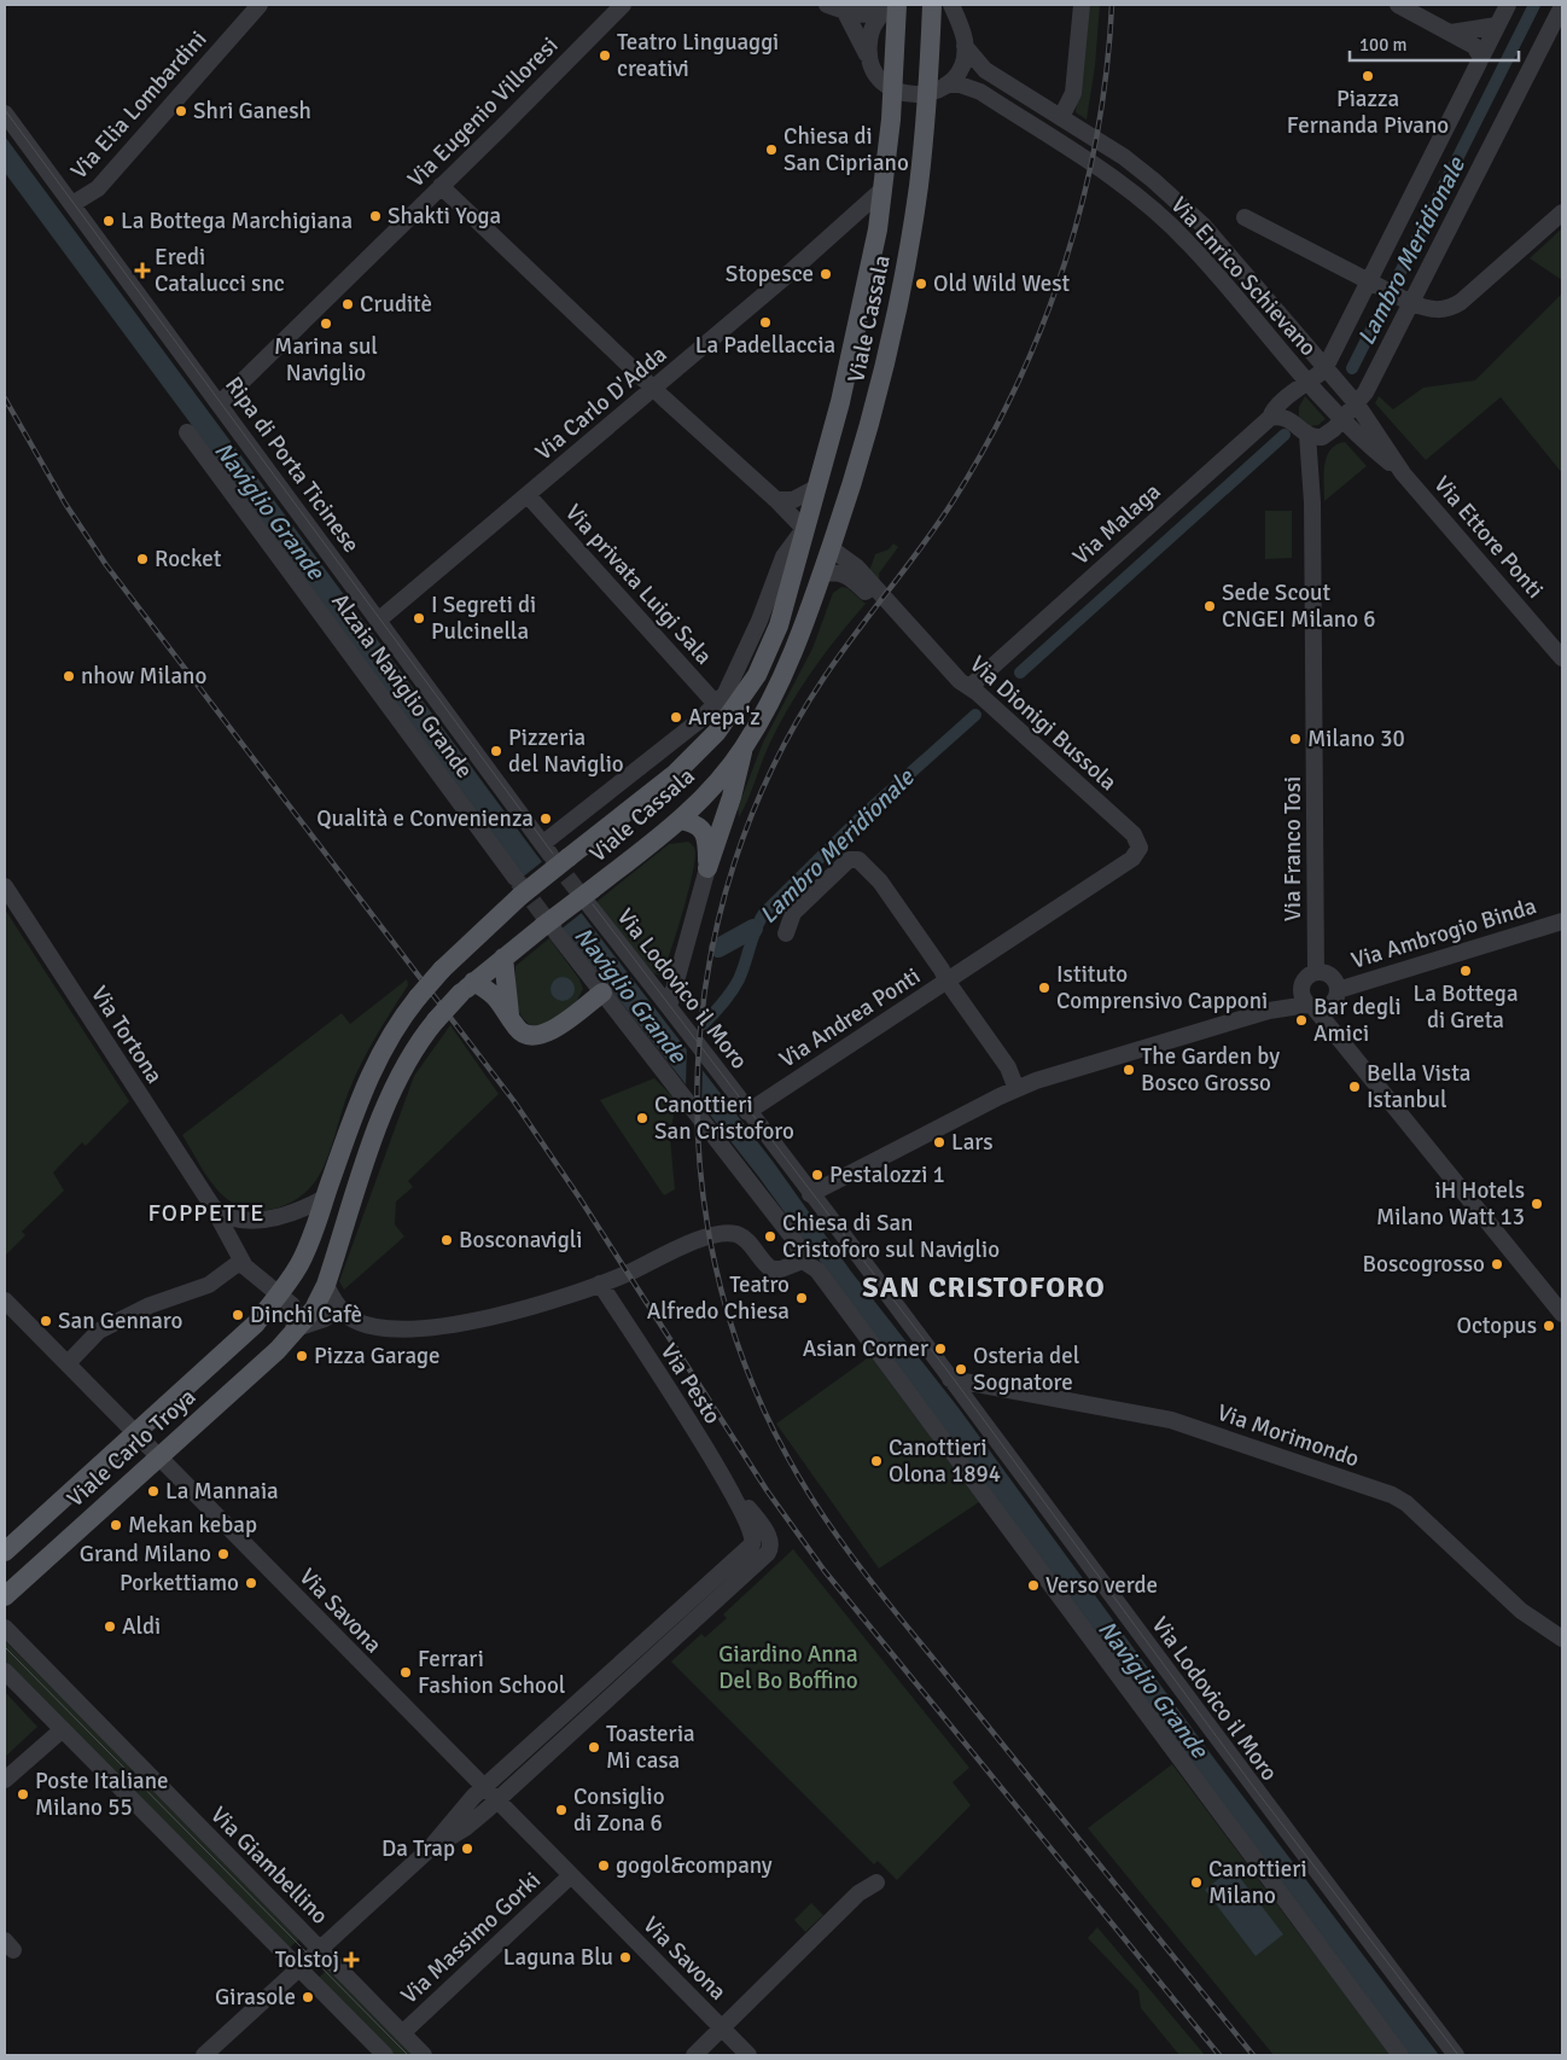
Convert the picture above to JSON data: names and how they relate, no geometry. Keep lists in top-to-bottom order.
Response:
{
  "streets": {
    "main road": ["Viale Cassala", "Viale Carlo Troya"],
    "street": [
      "Via Elia Lombardini",
      "Via Eugenio Villoresi",
      "Via Enrico Schievano",
      "Via Carlo D'Adda",
      "Ripa di Porta Ticinese",
      "Via Malaga",
      "Via Ettore Ponti",
      "Via privata Luigi Sala",
      "Alzaia Naviglio Grande",
      "Via Dionigi Bussola",
      "Via Franco Tosi",
      "Via Ambrogio Binda",
      "Via Lodovico il Moro",
      "Via Andrea Ponti",
      "Via Tortona",
      "Via Pesto",
      "Via Morimondo",
      "Via Savona",
      "Via Giambellino",
      "Via Massimo Gorki"
    ]
  },
  "crossings": [
    ["Via Elia Lombardini", "Ripa di Porta Ticinese"],
    ["Via Eugenio Villoresi", "Ripa di Porta Ticinese"],
    ["Via Enrico Schievano", "Viale Cassala"],
    ["Via Enrico Schievano", "Via Malaga"],
    ["Via Enrico Schievano", "Via Ettore Ponti"],
    ["Viale Cassala", "Via Carlo D'Adda"],
    ["Viale Cassala", "Ripa di Porta Ticinese"],
    ["Viale Cassala", "Via privata Luigi Sala"],
    ["Viale Cassala", "Via Dionigi Bussola"],
    ["Viale Cassala", "Via Lodovico il Moro"],
    ["Viale Cassala", "Viale Carlo Troya"],
    ["Via Carlo D'Adda", "Ripa di Porta Ticinese"],
    ["Via Carlo D'Adda", "Via privata Luigi Sala"],
    ["Ripa di Porta Ticinese", "Viale Carlo Troya"],
    ["Via Malaga", "Via Dionigi Bussola"],
    ["Via Dionigi Bussola", "Via Andrea Ponti"],
    ["Via Franco Tosi", "Via Ambrogio Binda"],
    ["Via Lodovico il Moro", "Via Andrea Ponti"],
    ["Via Lodovico il Moro", "Via Morimondo"],
    ["Via Tortona", "Viale Carlo Troya"],
    ["Viale Carlo Troya", "Via Savona"],
    ["Via Savona", "Via Massimo Gorki"],
    ["Via Giambellino", "Via Massimo Gorki"]
  ],
  "districts": ["FOPPETTE", "SAN CRISTOFORO"],
  "water": ["Lambro Meridionale", "Naviglio Grande"],
  "parks": ["Giardino Anna Del Bo Boffino"],
  "places": {
    "other": [
      "Teatro Linguaggi creativi",
      "Piazza Fernanda Pivano",
      "Shri Ganesh",
      "Chiesa di San Cipriano",
      "Shakti Yoga",
      "La Bottega Marchigiana",
      "Stopesce",
      "Old Wild West",
      "Cruditè",
      "La Padellaccia",
      "Marina sul Naviglio",
      "Rocket",
      "Sede Scout CNGEI Milano 6",
      "I Segreti di Pulcinella",
      "nhow Milano",
      "Arepa'z",
      "Milano 30",
      "Pizzeria del Naviglio",
      "Qualità e Convenienza",
      "La Bottega di Greta",
      "Istituto Comprensivo Capponi",
      "Bar degli Amici",
      "The Garden by Bosco Grosso",
      "Bella Vista Istanbul",
      "Canottieri San Cristoforo",
      "Lars",
      "Pestalozzi 1",
      "iH Hotels Milano Watt 13",
      "Chiesa di San Cristoforo sul Naviglio",
      "Bosconavigli",
      "Boscogrosso",
      "Teatro Alfredo Chiesa",
      "Dinchi Cafè",
      "San Gennaro",
      "Octopus",
      "Asian Corner",
      "Pizza Garage",
      "Osteria del Sognatore",
      "Canottieri Olona 1894",
      "La Mannaia",
      "Mekan kebap",
      "Grand Milano",
      "Porkettiamo",
      "Verso verde",
      "Aldi",
      "Ferrari Fashion School",
      "Toasteria Mi casa",
      "Poste Italiane Milano 55",
      "Consiglio di Zona 6",
      "Da Trap",
      "gogol&company",
      "Canottieri Milano",
      "Laguna Blu",
      "Girasole"
    ],
    "health": ["Eredi Catalucci snc", "Tolstoj"]
  },
  "scale_bar": "100 m"
}
